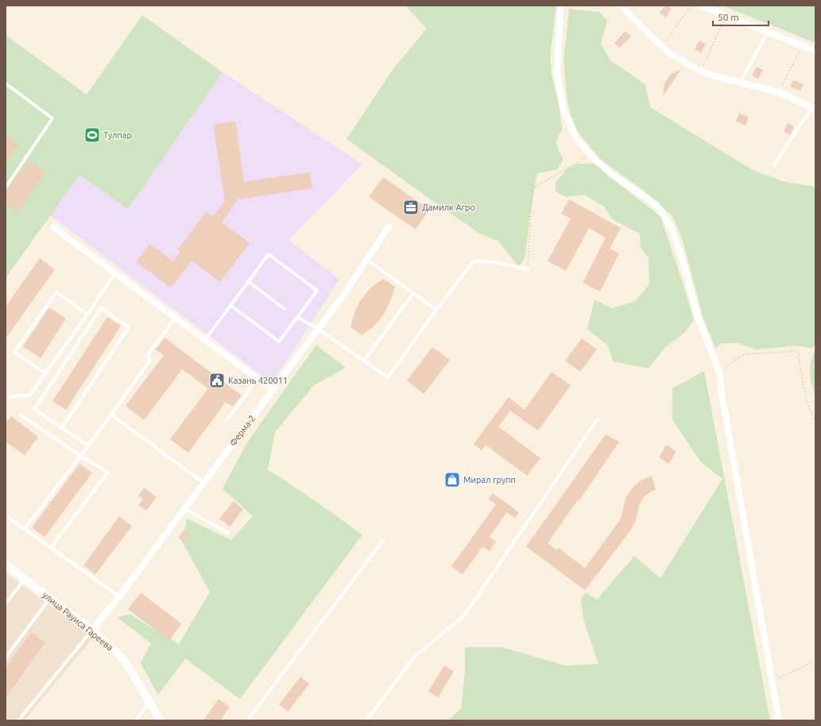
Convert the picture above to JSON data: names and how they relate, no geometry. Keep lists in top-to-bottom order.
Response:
{
  "streets": {
    "street": ["Ферма-2", "улица Рауиса Гареева"]
  },
  "crossings": [
    ["Ферма-2", "улица Рауиса Гареева"]
  ],
  "places": {
    "sports": ["Тулпар"],
    "office": ["Дамилк Агро"],
    "public building": ["Казань 420011"],
    "shop": ["Мирал групп"]
  },
  "scale_bar": "50 m"
}
